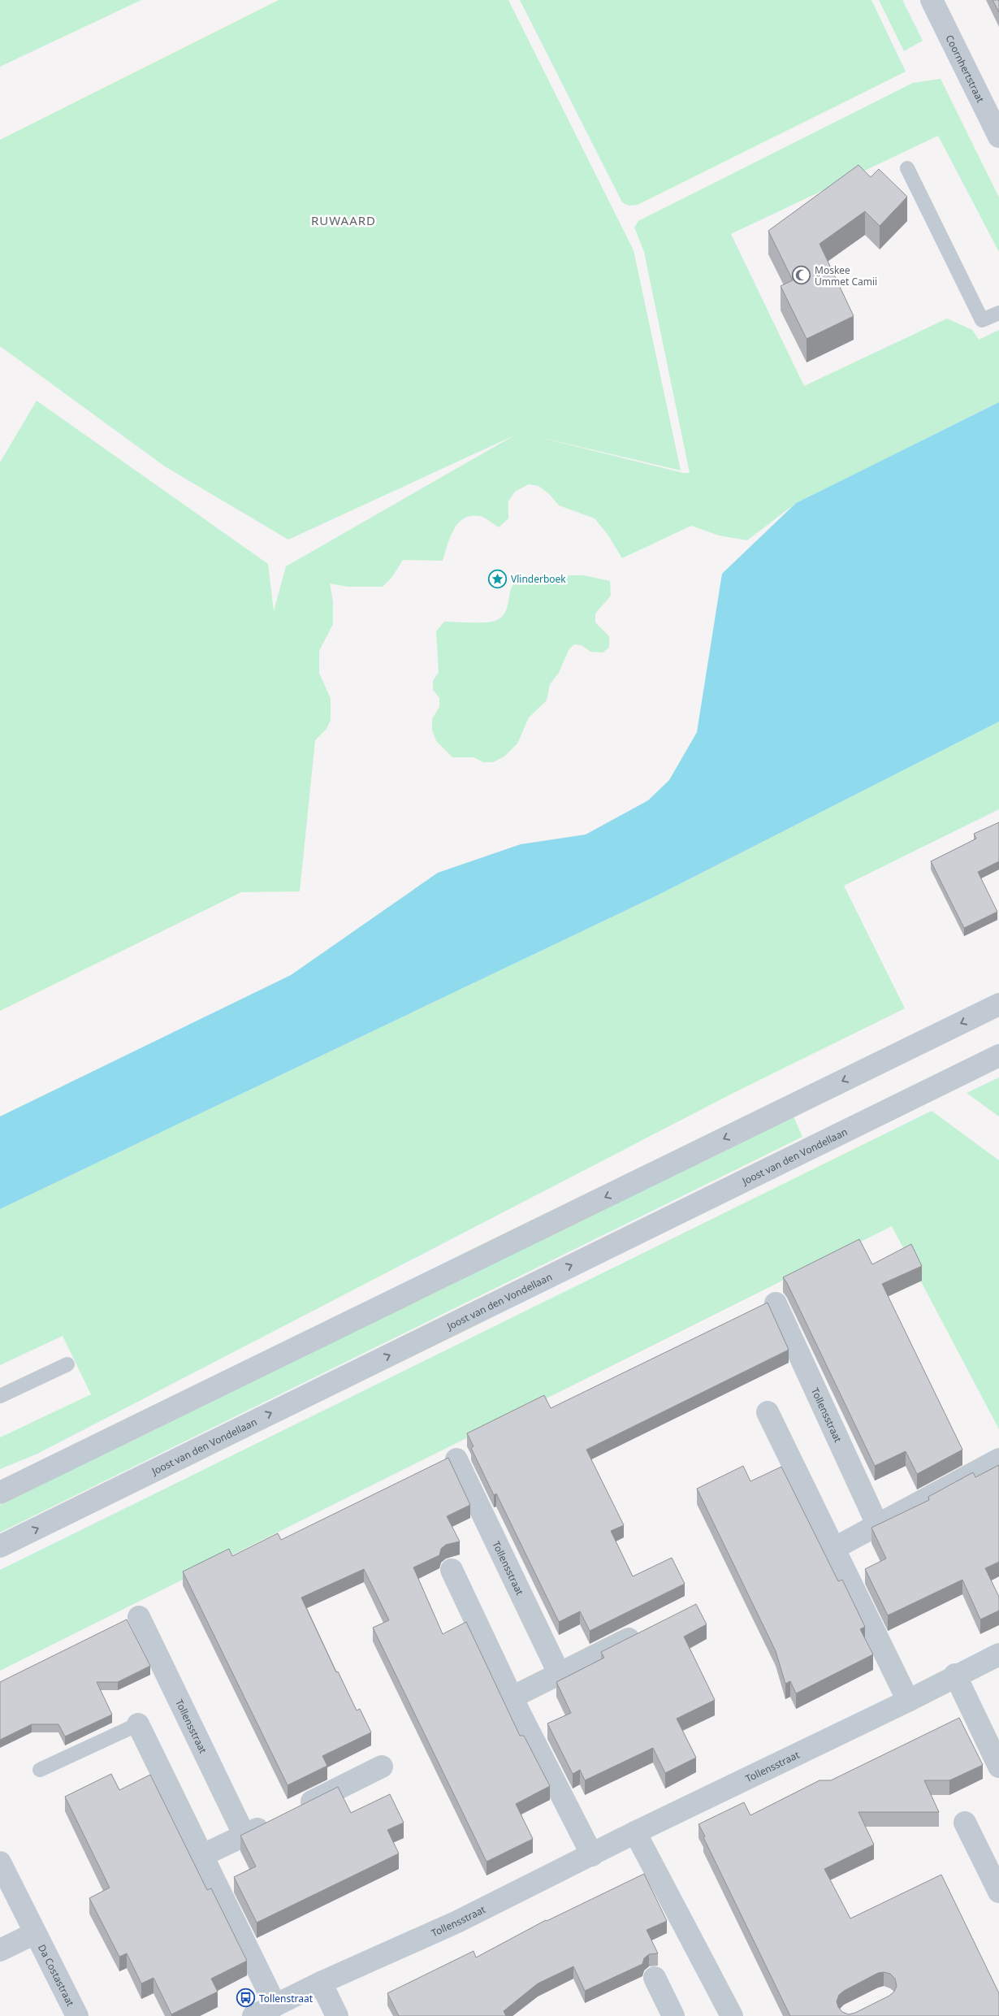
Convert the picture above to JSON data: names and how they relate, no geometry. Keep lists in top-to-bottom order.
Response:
{
  "streets": {
    "street": [
      "Coornhertstraat",
      "Joost van den Vondellaan",
      "Tollensstraat",
      "Da Costastraat"
    ]
  },
  "districts": ["RUWAARD"],
  "places": {
    "mosque": ["Moskee Ümmet Camii"],
    "place": ["Vlinderboek"],
    "bus stop": ["Tollenstraat"]
  }
}
